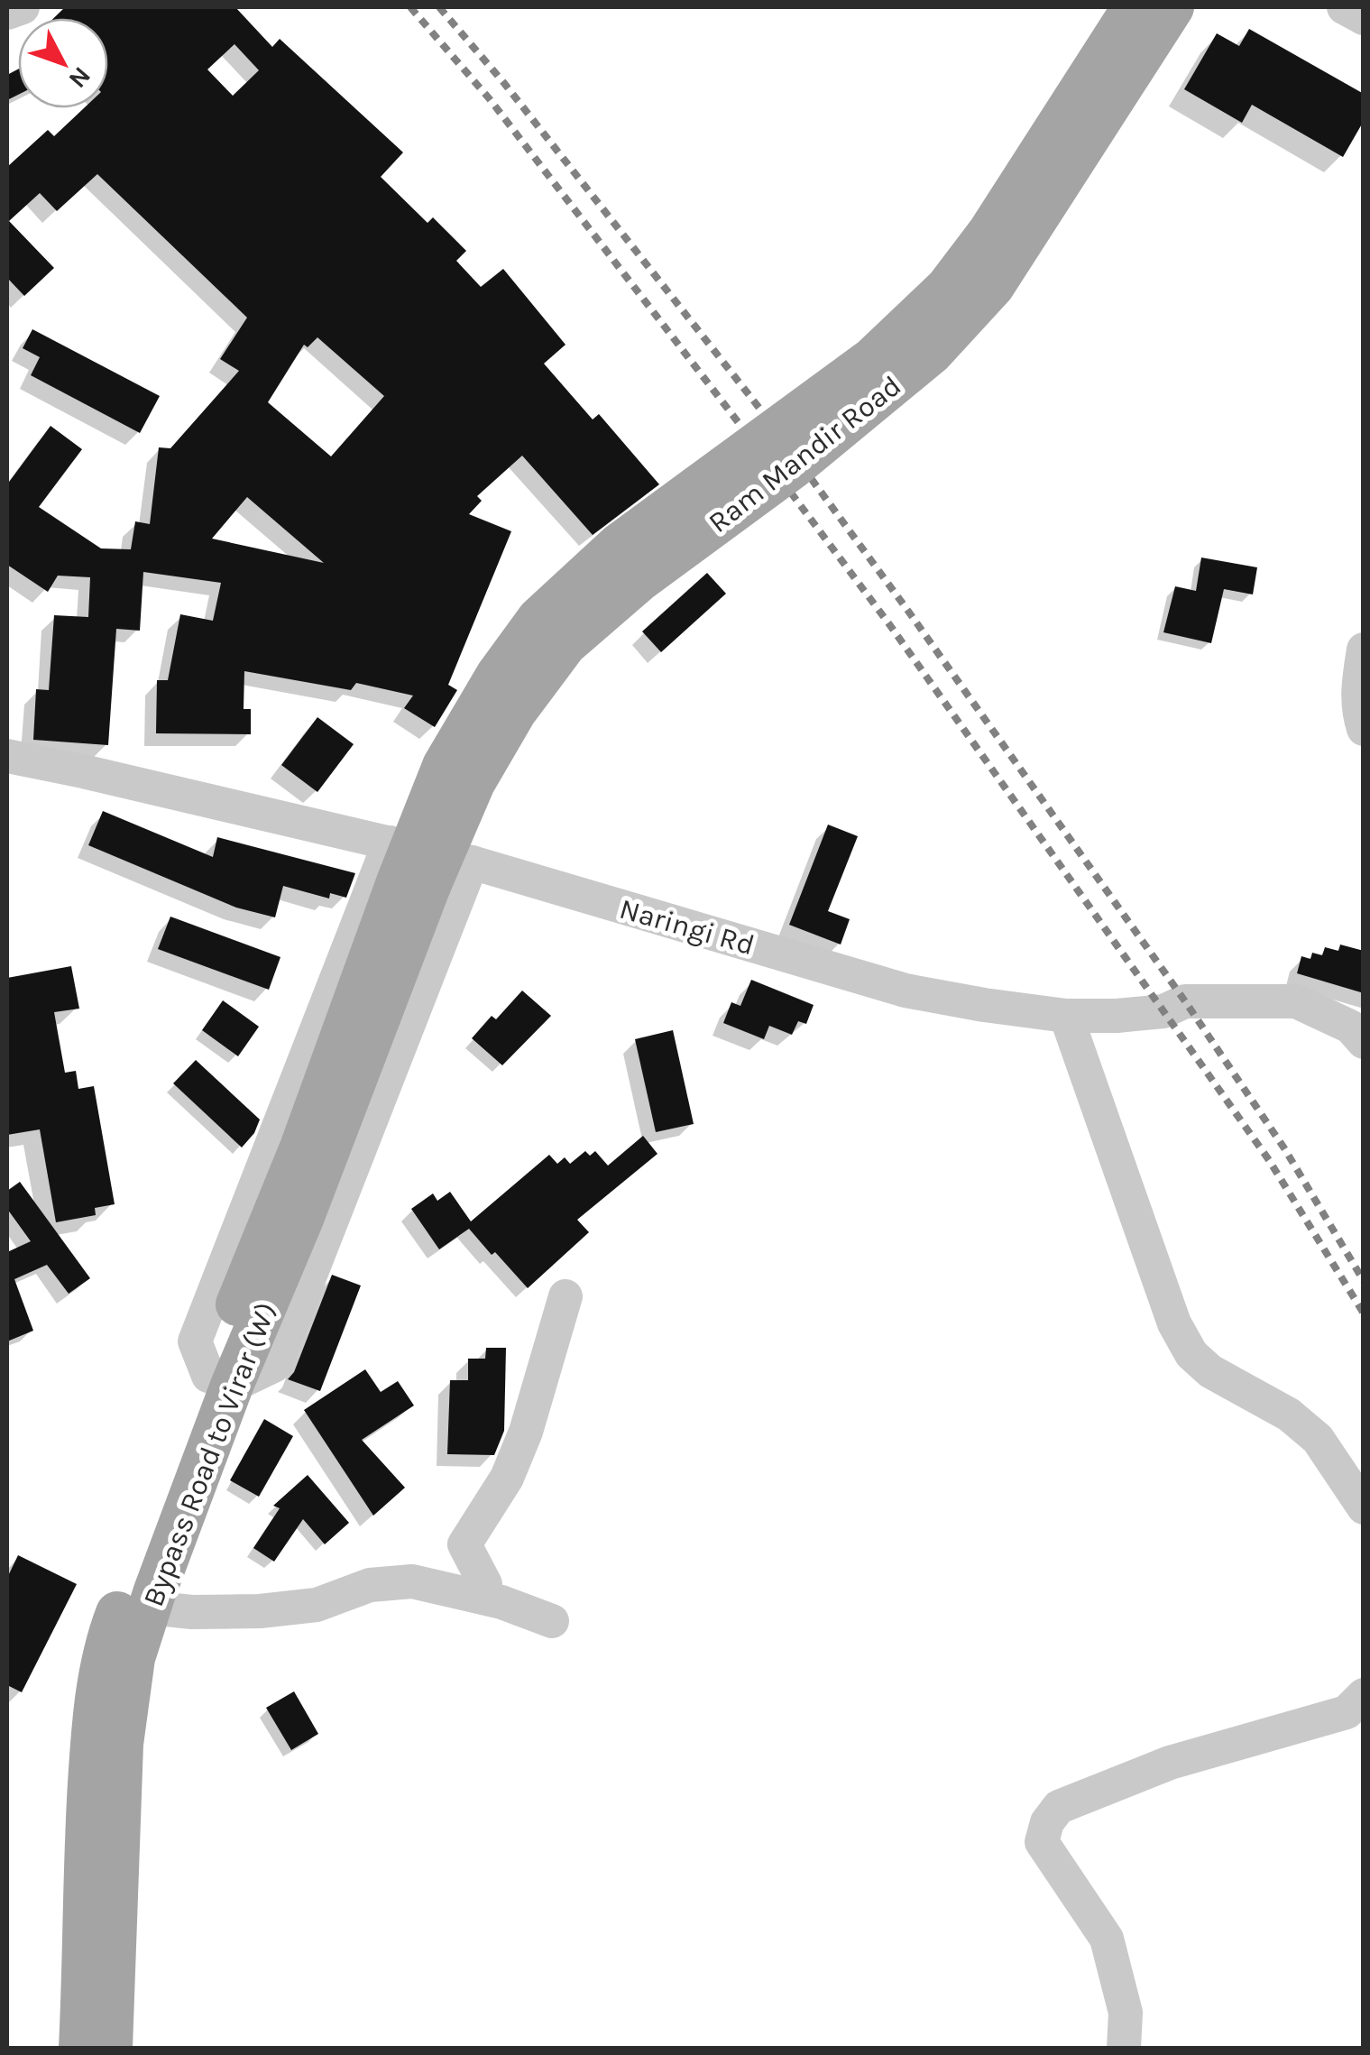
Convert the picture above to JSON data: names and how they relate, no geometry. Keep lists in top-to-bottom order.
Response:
{
  "streets": {
    "main road": ["Ram Mandir Road", "Bypass Road to Virar (W)"],
    "street": ["Naringi Rd"]
  },
  "crossings": [
    ["Ram Mandir Road", "Bypass Road to Virar (W)"]
  ],
  "north": "bottom right"
}
